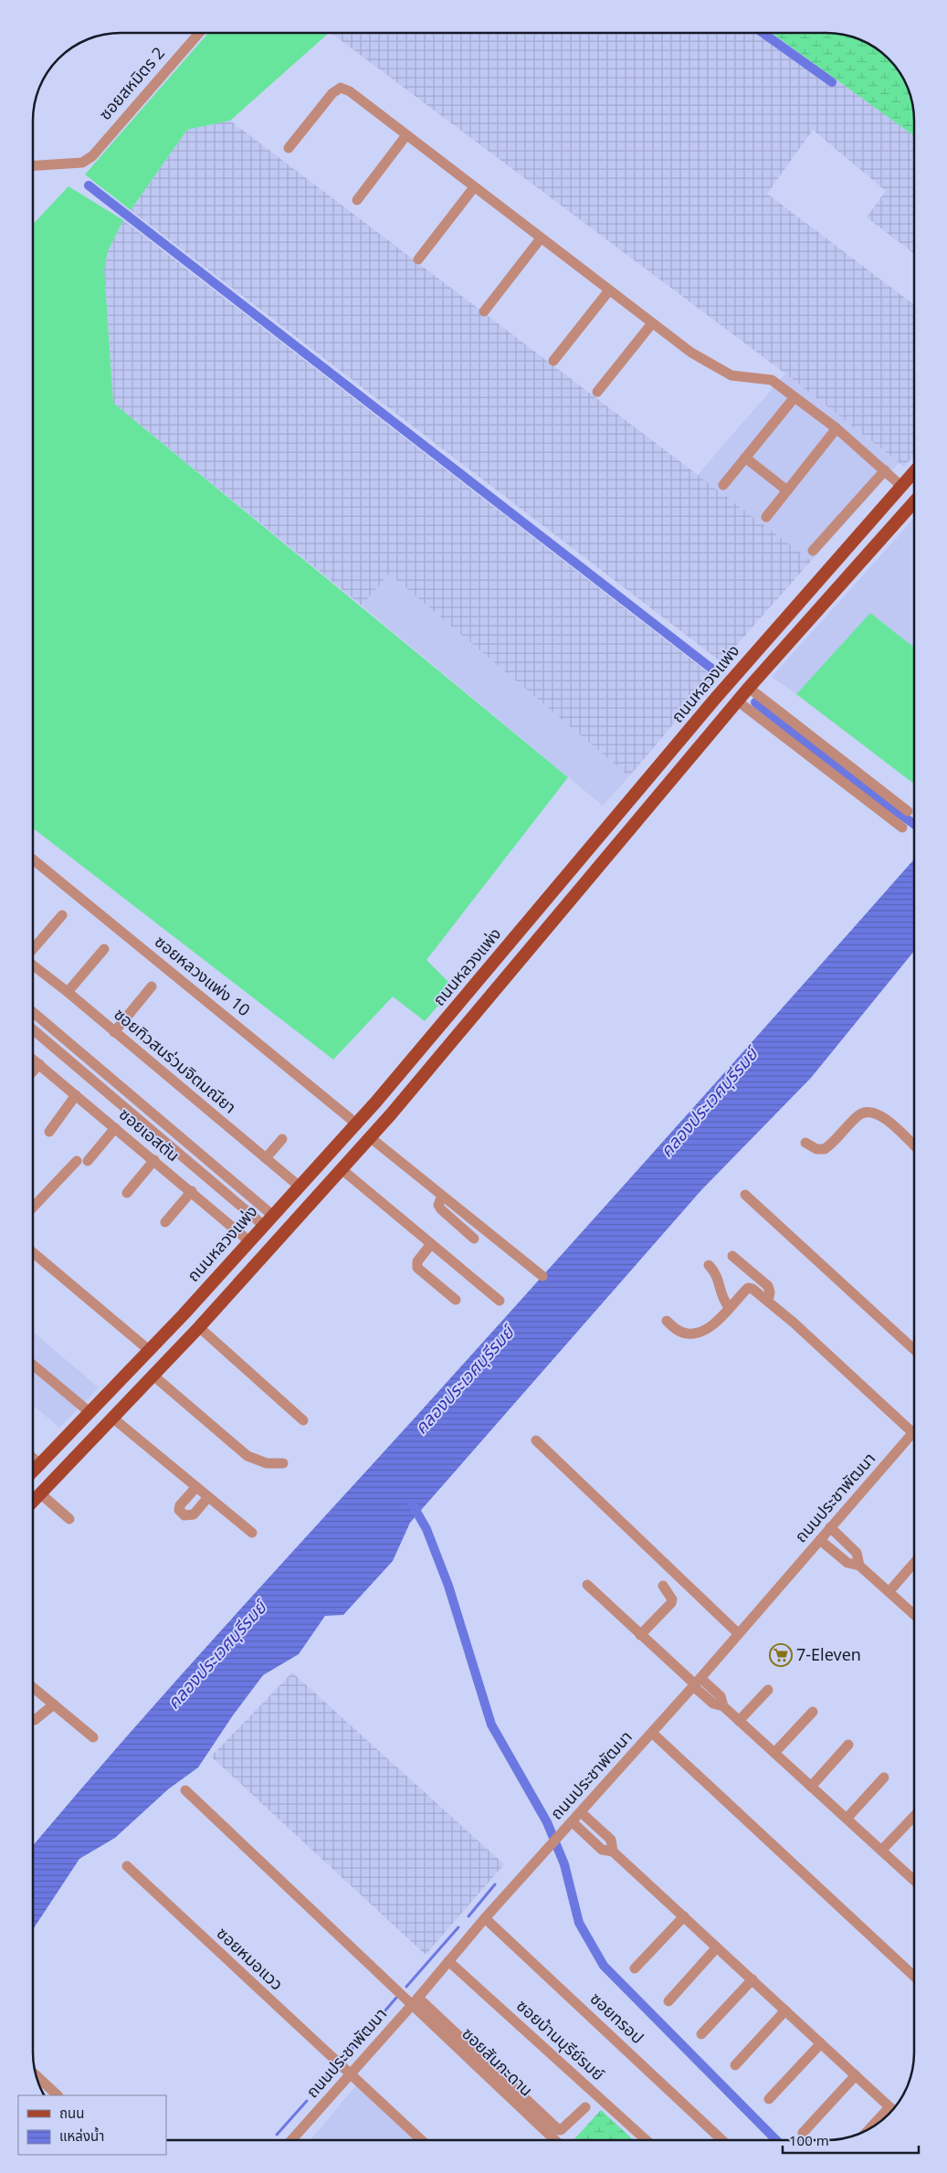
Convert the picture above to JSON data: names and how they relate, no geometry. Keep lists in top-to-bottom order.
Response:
{
  "streets": {
    "main road": ["ถนนหลวงแพ่ง"],
    "street": [
      "ซอยสหมิตร 2",
      "ซอยหลวงแพ่ง 10",
      "ซอยทิวสนร่วมจิตมณียา",
      "ซอยเอสตัน",
      "ถนนประชาพัฒนา",
      "ซอยหมอแวว",
      "ซอยทรอป",
      "ซอยบ้านบุรีย์รมย์",
      "ซอยสันกะดาน"
    ]
  },
  "crossings": [
    ["ถนนหลวงแพ่ง", "ซอยหลวงแพ่ง 10"],
    ["ถนนหลวงแพ่ง", "ซอยทิวสนร่วมจิตมณียา"],
    ["ถนนหลวงแพ่ง", "ซอยเอสตัน"],
    ["ถนนประชาพัฒนา", "ซอยหมอแวว"],
    ["ถนนประชาพัฒนา", "ซอยทรอป"],
    ["ถนนประชาพัฒนา", "ซอยบ้านบุรีย์รมย์"],
    ["ถนนประชาพัฒนา", "ซอยสันกะดาน"]
  ],
  "water": ["คลองประเวศบุรีรมย์"],
  "places": {
    "supermarket": ["7-Eleven"]
  },
  "legend": ["ถนน", "แหล่งน้ำ"],
  "scale_bar": "100 m"
}
